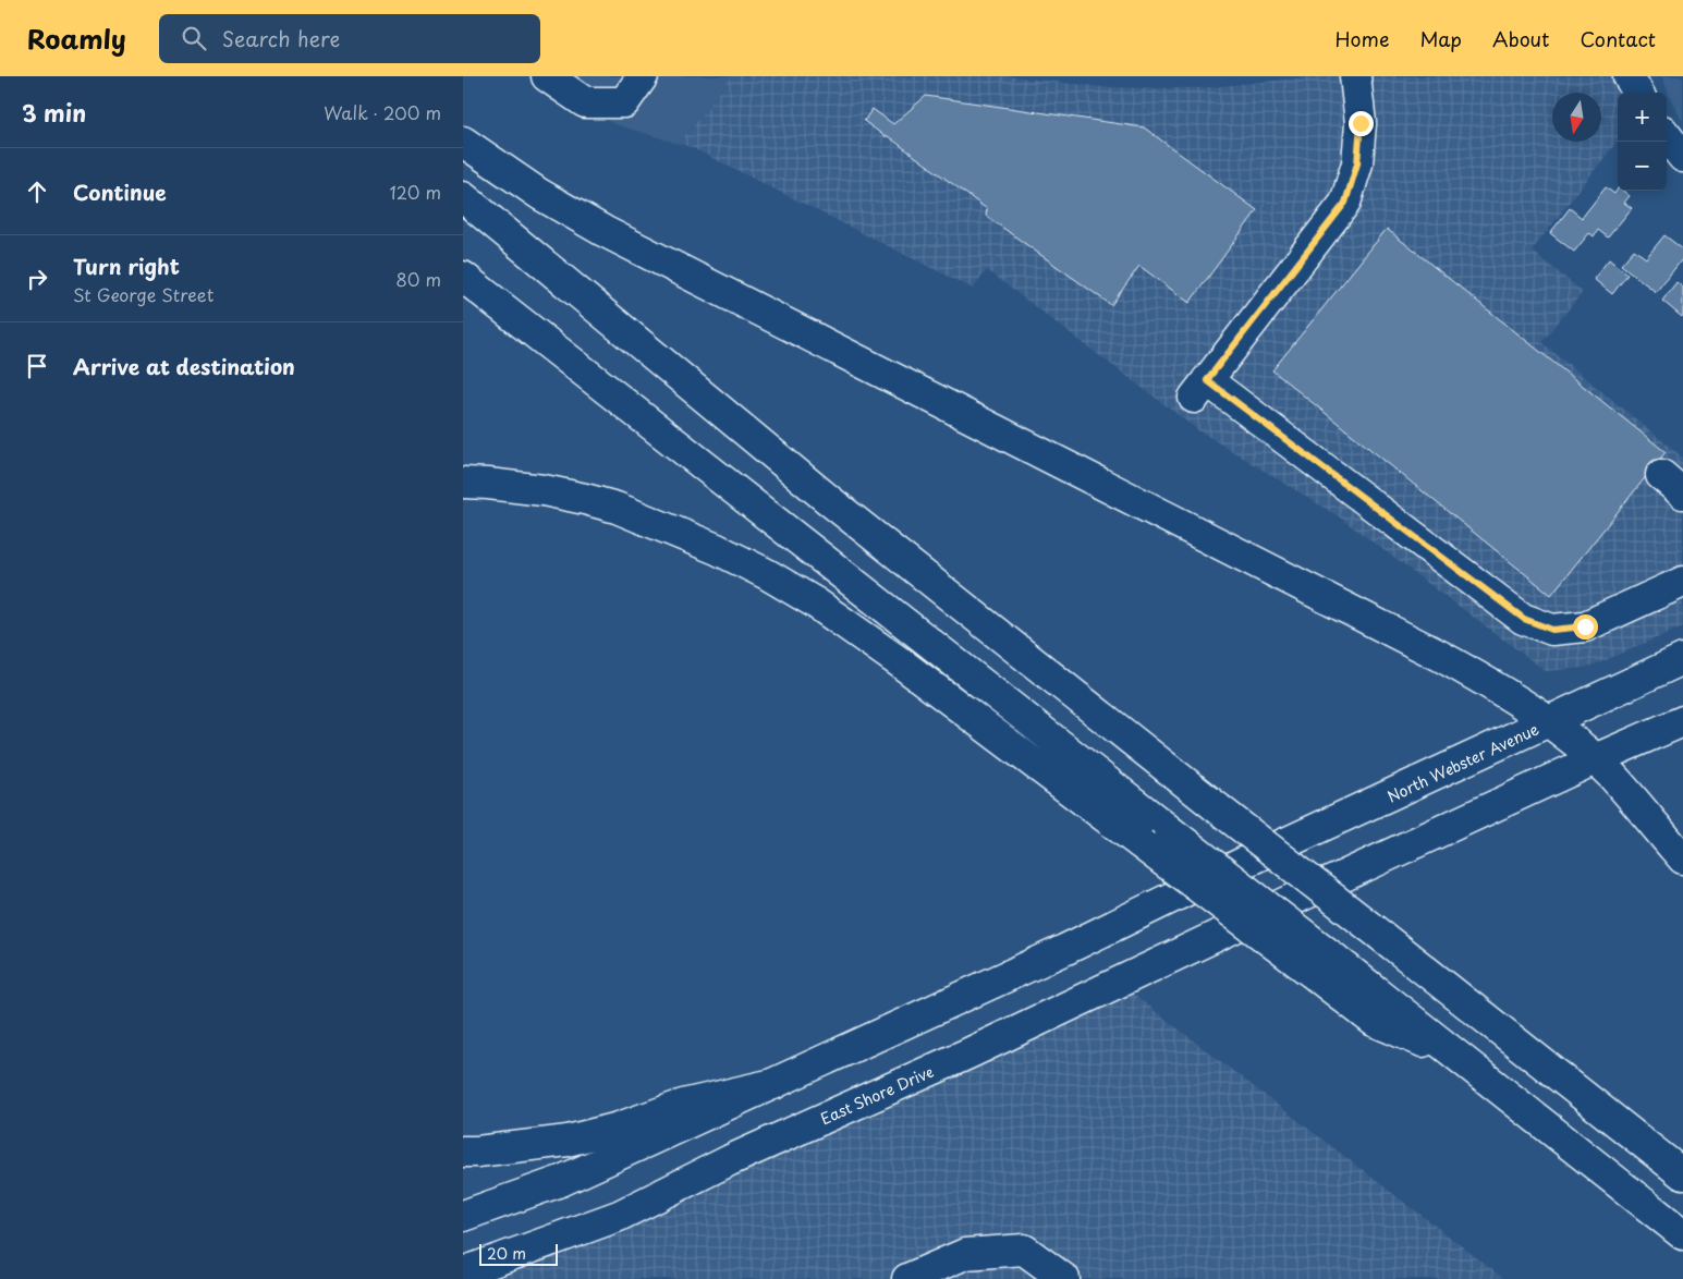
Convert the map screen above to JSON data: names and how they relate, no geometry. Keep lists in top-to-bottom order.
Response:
{
  "streets": {
    "main road": ["North Webster Avenue", "East Shore Drive"]
  },
  "scale_bar": "20 m",
  "north": "bottom",
  "page": {
    "header": "Roamly",
    "search": "Search here",
    "nav": [
      "Home",
      "Map",
      "About",
      "Contact"
    ],
    "heading": ["3 min", "Walk · 200 m"],
    "map_buttons": ["+", "−"],
    "list": [
      ["Continue", "120 m"],
      ["Turn right", "St George Street", "80 m"],
      "Arrive at destination"
    ],
    "scale": "20 m"
  }
}
